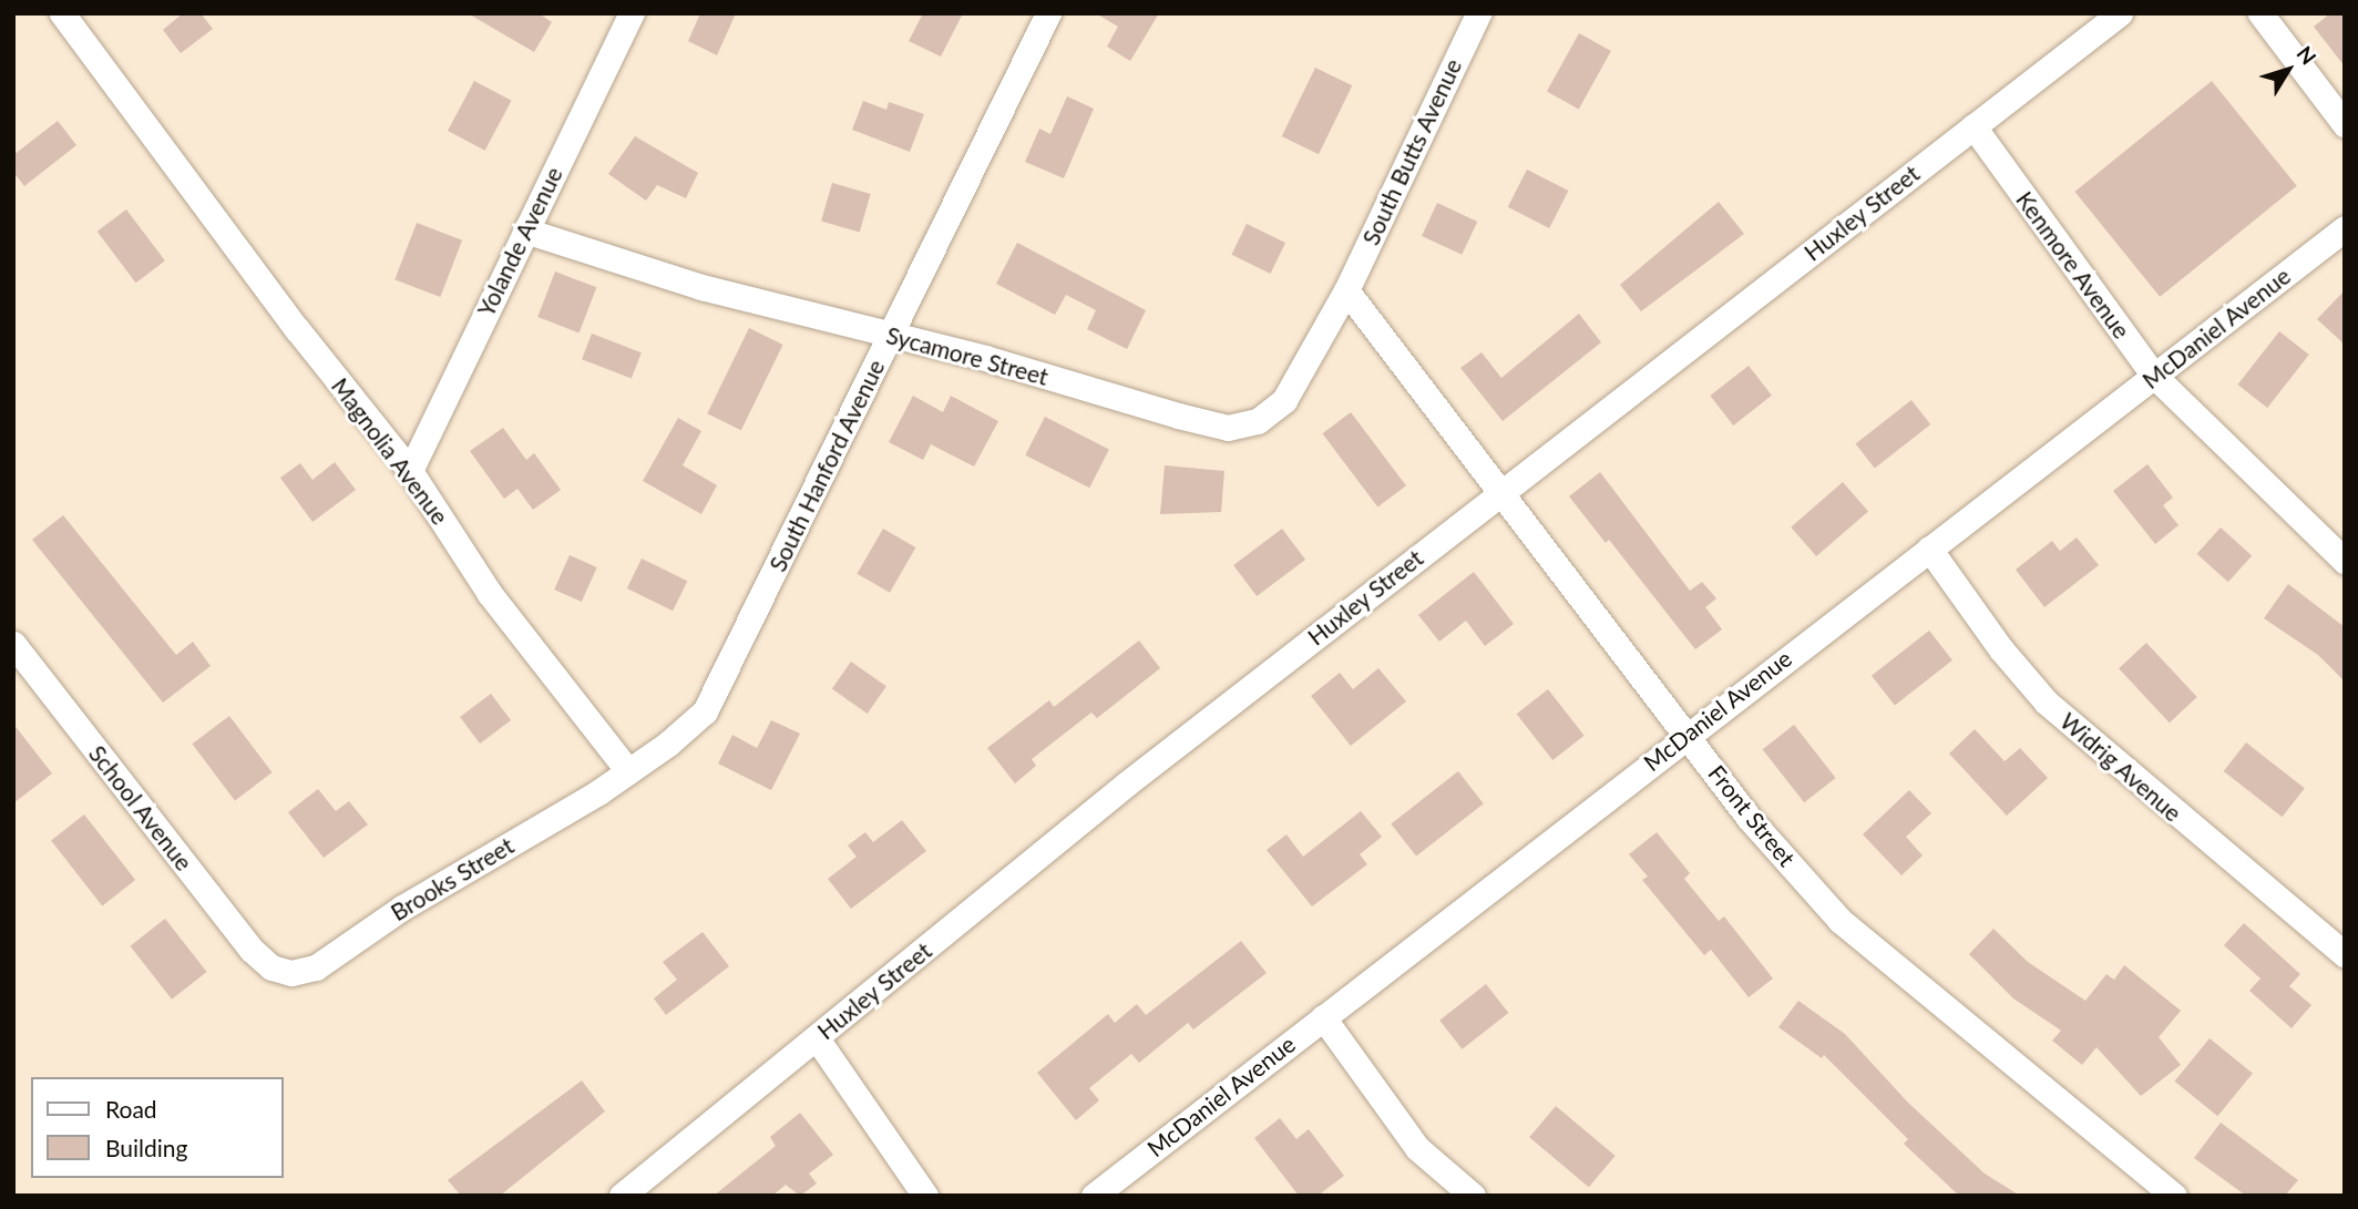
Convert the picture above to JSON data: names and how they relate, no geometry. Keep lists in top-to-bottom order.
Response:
{
  "streets": {
    "street": [
      "South Butts Avenue",
      "Huxley Street",
      "Yolande Avenue",
      "Kenmore Avenue",
      "McDaniel Avenue",
      "Sycamore Street",
      "Magnolia Avenue",
      "South Hanford Avenue",
      "Widrig Avenue",
      "School Avenue",
      "Front Street",
      "Brooks Street"
    ]
  },
  "crossings": [
    ["South Butts Avenue", "Sycamore Street"],
    ["South Butts Avenue", "Front Street"],
    ["Huxley Street", "Kenmore Avenue"],
    ["Huxley Street", "Front Street"],
    ["Yolande Avenue", "Sycamore Street"],
    ["Yolande Avenue", "Magnolia Avenue"],
    ["Kenmore Avenue", "McDaniel Avenue"],
    ["McDaniel Avenue", "Widrig Avenue"],
    ["McDaniel Avenue", "Front Street"],
    ["Sycamore Street", "South Hanford Avenue"],
    ["Sycamore Street", "Front Street"],
    ["Magnolia Avenue", "South Hanford Avenue"],
    ["Magnolia Avenue", "Brooks Street"],
    ["South Hanford Avenue", "Brooks Street"],
    ["School Avenue", "Brooks Street"]
  ],
  "legend": ["Road", "Building"],
  "north": "top right"
}
